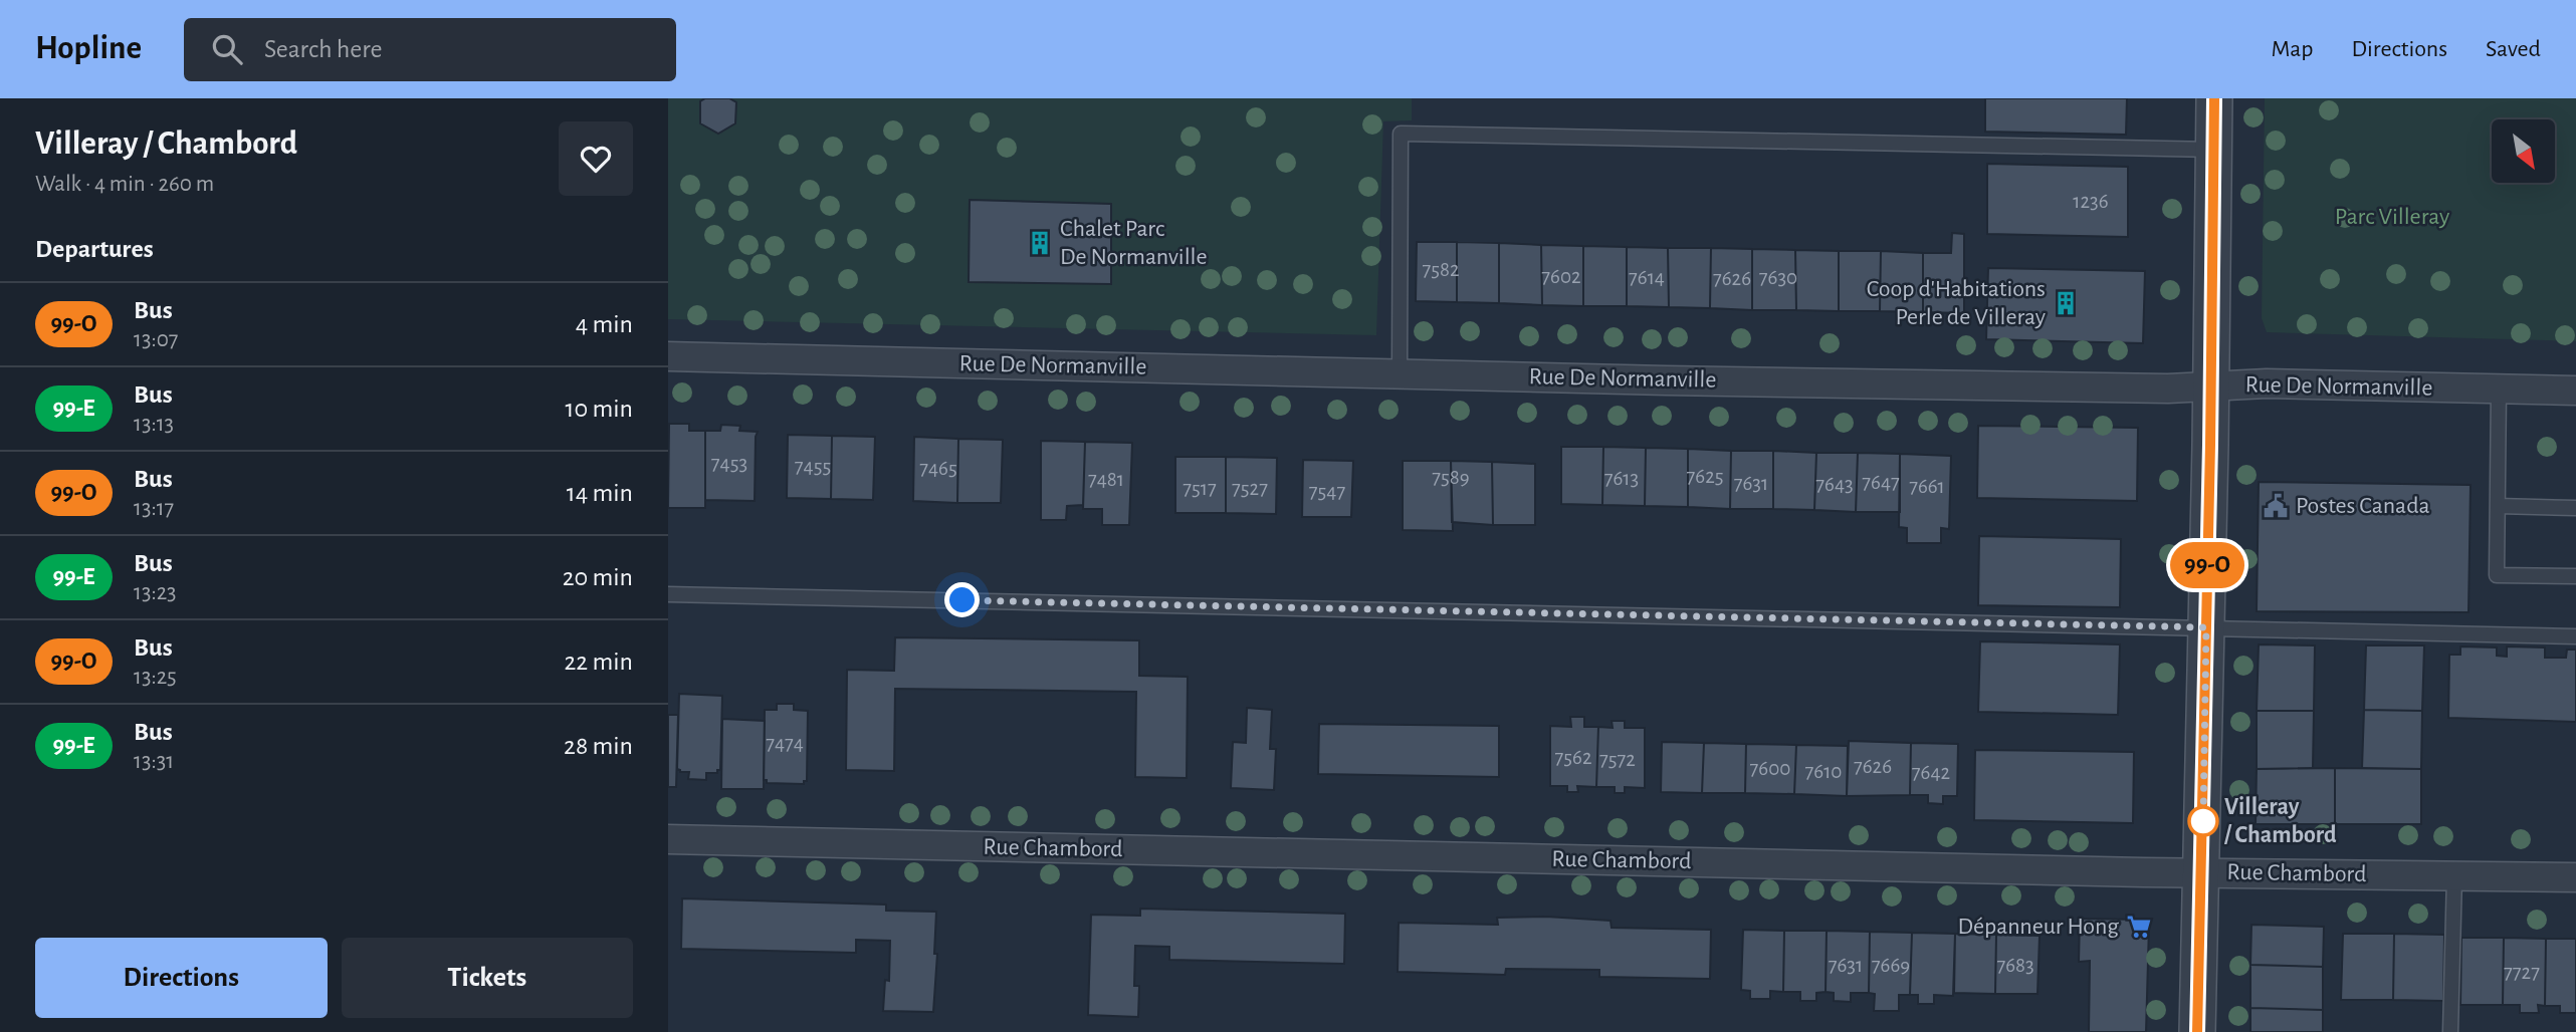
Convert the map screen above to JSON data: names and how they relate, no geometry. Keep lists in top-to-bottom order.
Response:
{
  "streets": {
    "street": ["Rue De Normanville", "Rue Chambord"]
  },
  "parks": ["Parc Villeray"],
  "places": {
    "building": ["Chalet Parc De Normanville", "Coop d'Habitations Perle de Villeray"],
    "public building": ["Postes Canada"],
    "other": ["Villeray / Chambord"],
    "supermarket": ["Dépanneur Hong"]
  },
  "lines": ["bus line 99-O"],
  "house_numbers": [
    "1236",
    "7582",
    "7602",
    "7614",
    "7630",
    "7626",
    "7453",
    "7455",
    "7465",
    "7625",
    "7589",
    "7613",
    "7481",
    "7647",
    "7631",
    "7643",
    "7661",
    "7517",
    "7527",
    "7547",
    "7474",
    "7562",
    "7572",
    "7626",
    "7600",
    "7610",
    "7642",
    "7631",
    "7669",
    "7683",
    "7727"
  ],
  "north": "bottom right",
  "page": {
    "header": "Hopline",
    "search": "Search here",
    "nav": ["Map", "Directions", "Saved"],
    "heading": [
      ["Villeray / Chambord", "Walk · 4 min · 260 m"],
      "Departures"
    ],
    "on_map": "99-O",
    "list": [
      {
        "mark": "99-O",
        "name": "Bus",
        "note": "13:07",
        "value": "4 min"
      },
      {
        "mark": "99-E",
        "name": "Bus",
        "note": "13:13",
        "value": "10 min"
      },
      {
        "mark": "99-O",
        "name": "Bus",
        "note": "13:17",
        "value": "14 min"
      },
      {
        "mark": "99-E",
        "name": "Bus",
        "note": "13:23",
        "value": "20 min"
      },
      {
        "mark": "99-O",
        "name": "Bus",
        "note": "13:25",
        "value": "22 min"
      },
      {
        "mark": "99-E",
        "name": "Bus",
        "note": "13:31",
        "value": "28 min"
      }
    ],
    "buttons": ["Directions", "Tickets"]
  }
}
